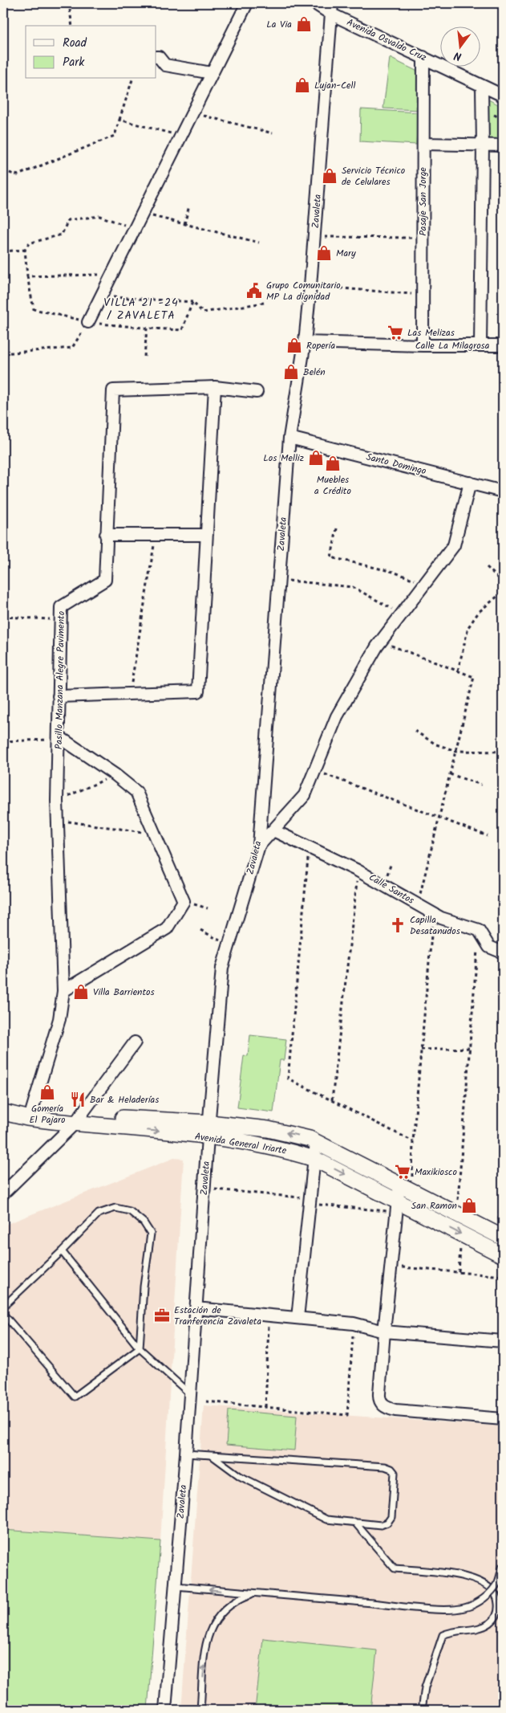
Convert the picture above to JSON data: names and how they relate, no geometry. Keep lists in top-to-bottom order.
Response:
{
  "streets": {
    "main road": ["Avenida General Iriarte"],
    "street": [
      "Avenida Osvaldo Cruz",
      "Pasaje San Jorge",
      "Zavaleta",
      "Calle La Milagrosa",
      "Santo Domingo",
      "Pasillo Manzana Alegre Pavimento",
      "Calle Santos"
    ]
  },
  "crossings": [
    ["Avenida Osvaldo Cruz", "Pasaje San Jorge"],
    ["Avenida Osvaldo Cruz", "Zavaleta"],
    ["Pasaje San Jorge", "Calle La Milagrosa"],
    ["Zavaleta", "Calle La Milagrosa"],
    ["Zavaleta", "Santo Domingo"],
    ["Zavaleta", "Avenida General Iriarte"],
    ["Pasillo Manzana Alegre Pavimento", "Avenida General Iriarte"]
  ],
  "districts": ["VILLA 21 -24 / ZAVALETA"],
  "places": {
    "shop": [
      "La Via",
      "Lujan-Cell",
      "Servicio Técnico de Celulares",
      "Mary",
      "Ropería",
      "Belén",
      "Los Melliz",
      "Muebles a Crédito",
      "Villa Barrientos",
      "Gomería El Pajaro",
      "San Ramon"
    ],
    "public building": ["Grupo Comunitario MP La dignidad"],
    "supermarket": ["Las Melizas", "Maxikiosco"],
    "church": ["Capilla Desatanudos"],
    "restaurant": ["Bar & Heladerías"],
    "office": ["Estación de Tranferencia Zavaleta"]
  },
  "legend": ["Road", "Park"],
  "north": "bottom"
}
